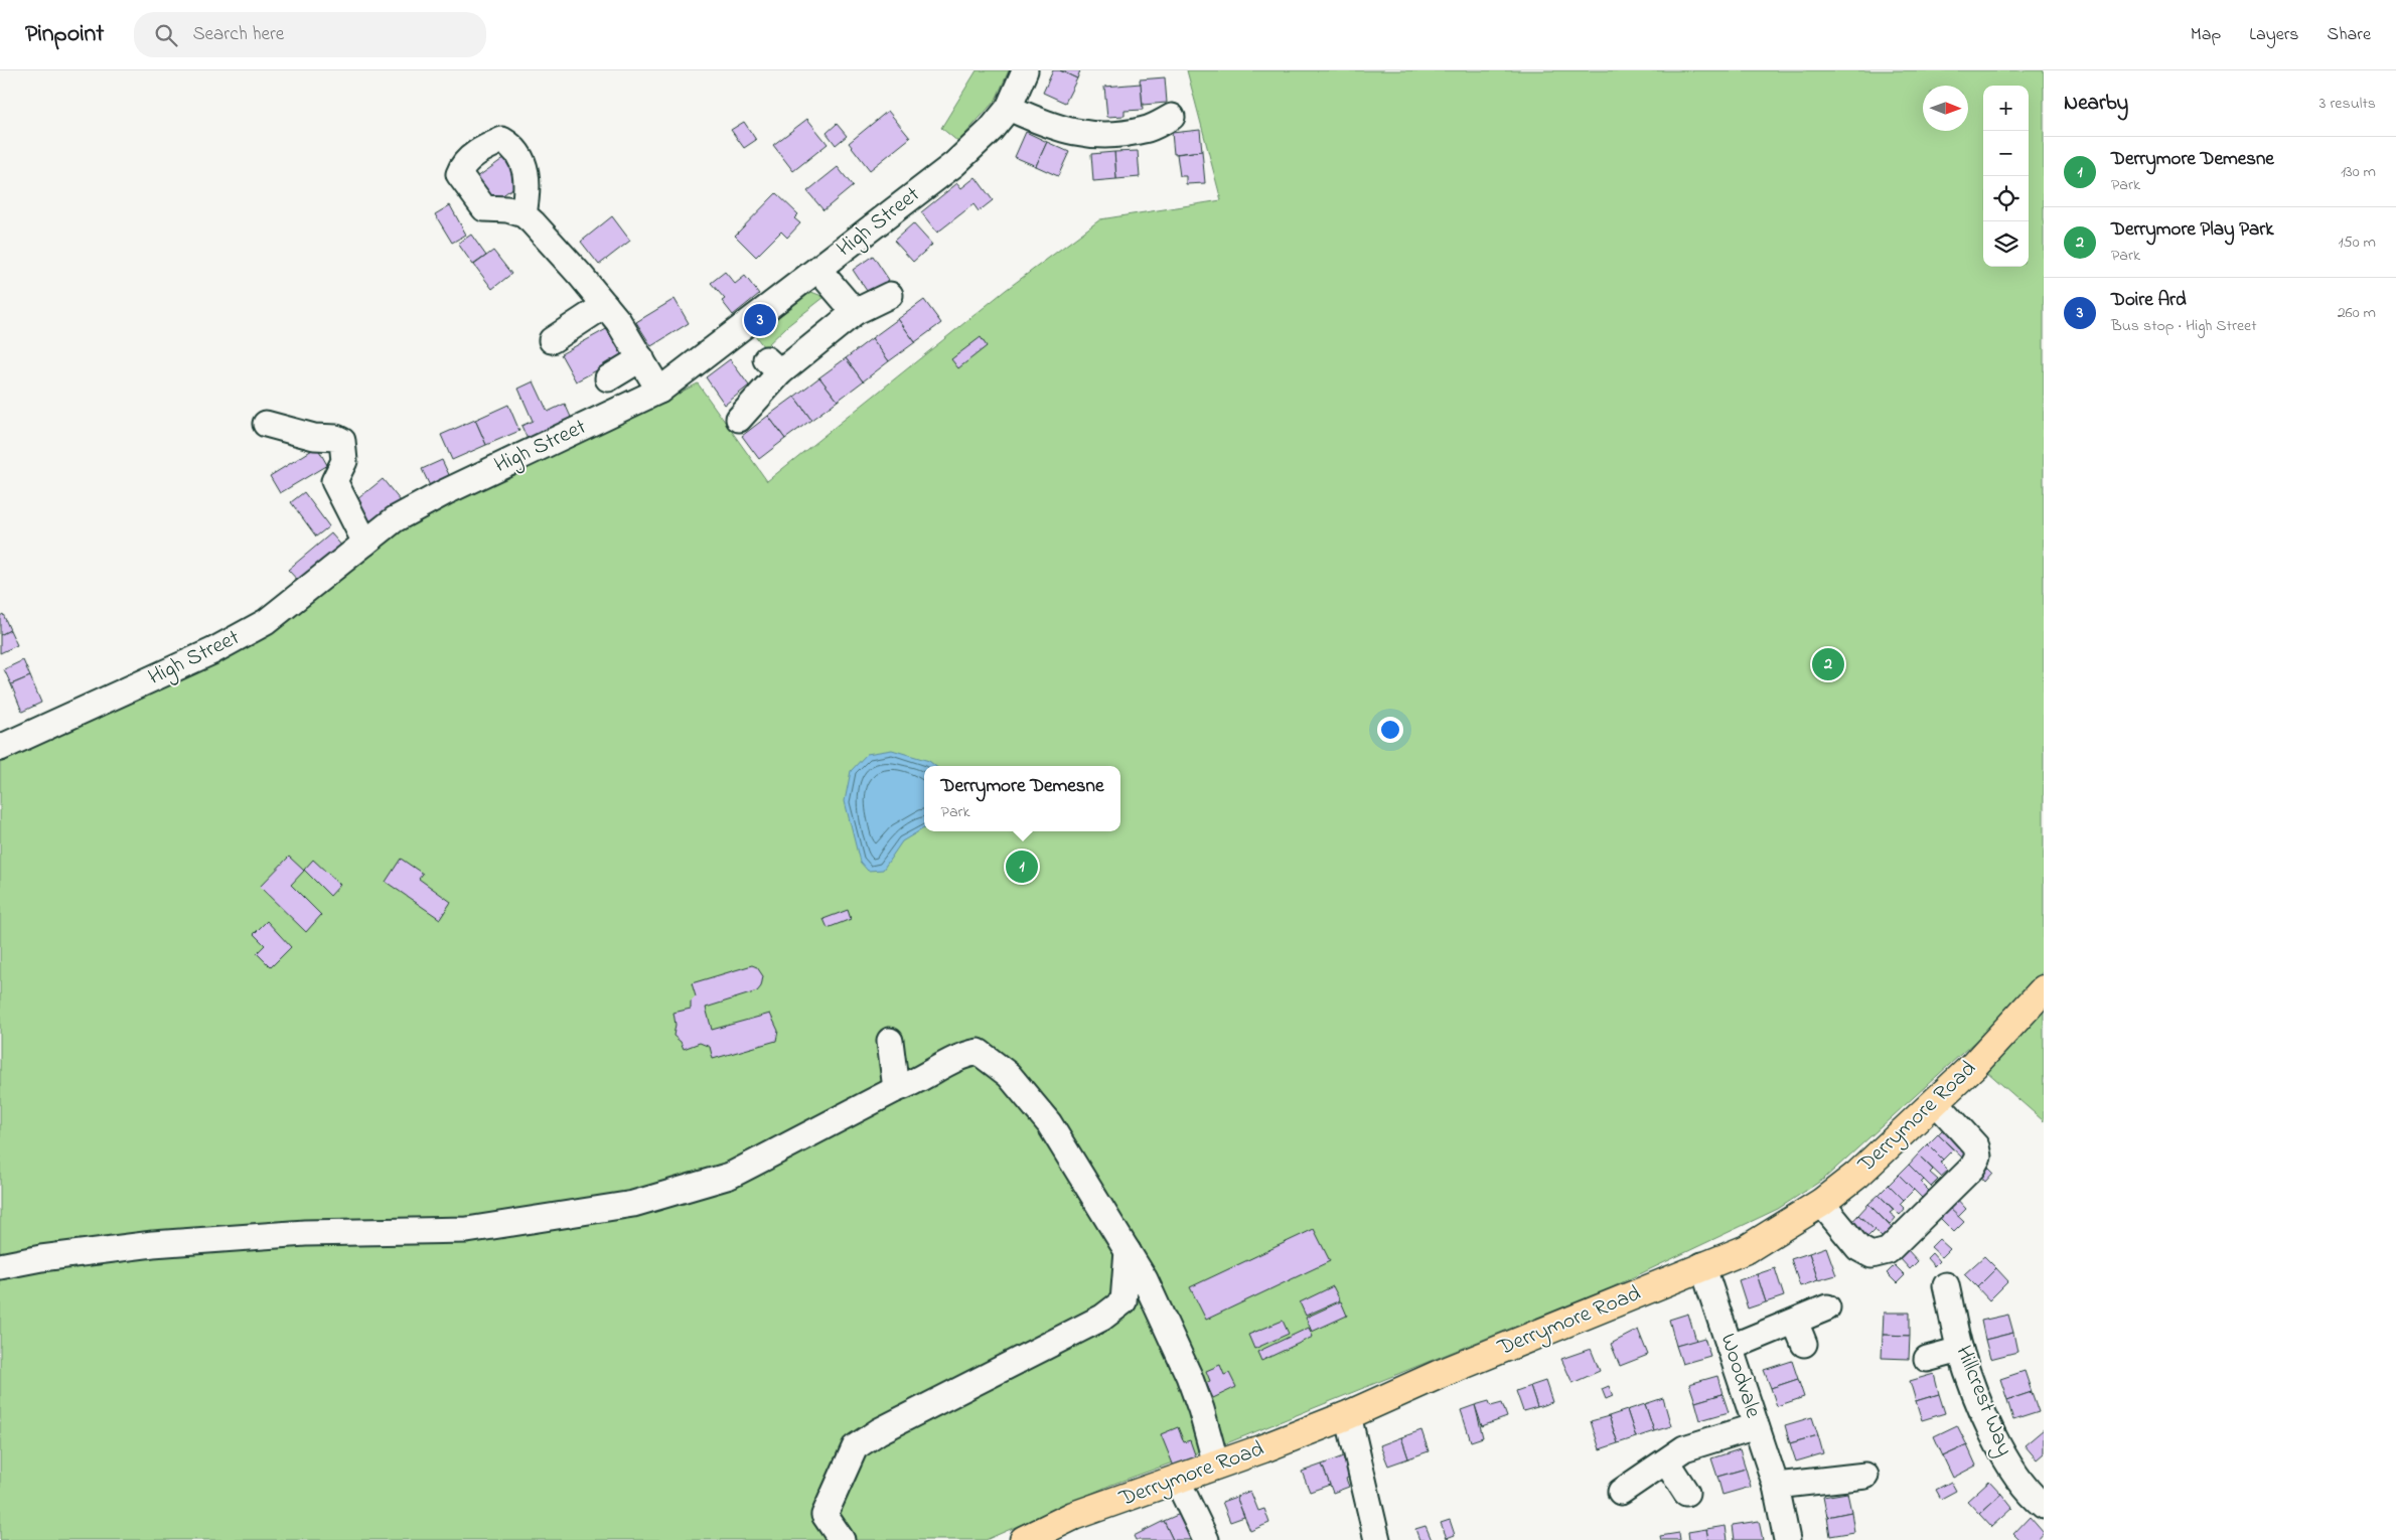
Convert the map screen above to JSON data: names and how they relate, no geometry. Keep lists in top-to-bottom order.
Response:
{
  "streets": {
    "main road": ["Derrymore Road"],
    "street": ["High Street", "Woodvale", "Hillcrest Way"]
  },
  "crossings": [
    ["Derrymore Road", "Woodvale"]
  ],
  "north": "right",
  "page": {
    "header": "Pinpoint",
    "search": "Search here",
    "nav": ["Map", "Layers", "Share"],
    "heading": ["Nearby", "3 results"],
    "map_buttons": ["+", "−"],
    "list": [
      {
        "mark": "1",
        "name": "Derrymore Demesne",
        "note": "Park",
        "value": "130 m"
      },
      {
        "mark": "2",
        "name": "Derrymore Play Park",
        "note": "Park",
        "value": "150 m"
      },
      {
        "mark": "3",
        "name": "Doire Ard",
        "note": "Bus stop · High Street",
        "value": "260 m"
      }
    ],
    "pins": ["3", "2", "1"],
    "popup": ["Derrymore Demesne", "Park"]
  }
}
